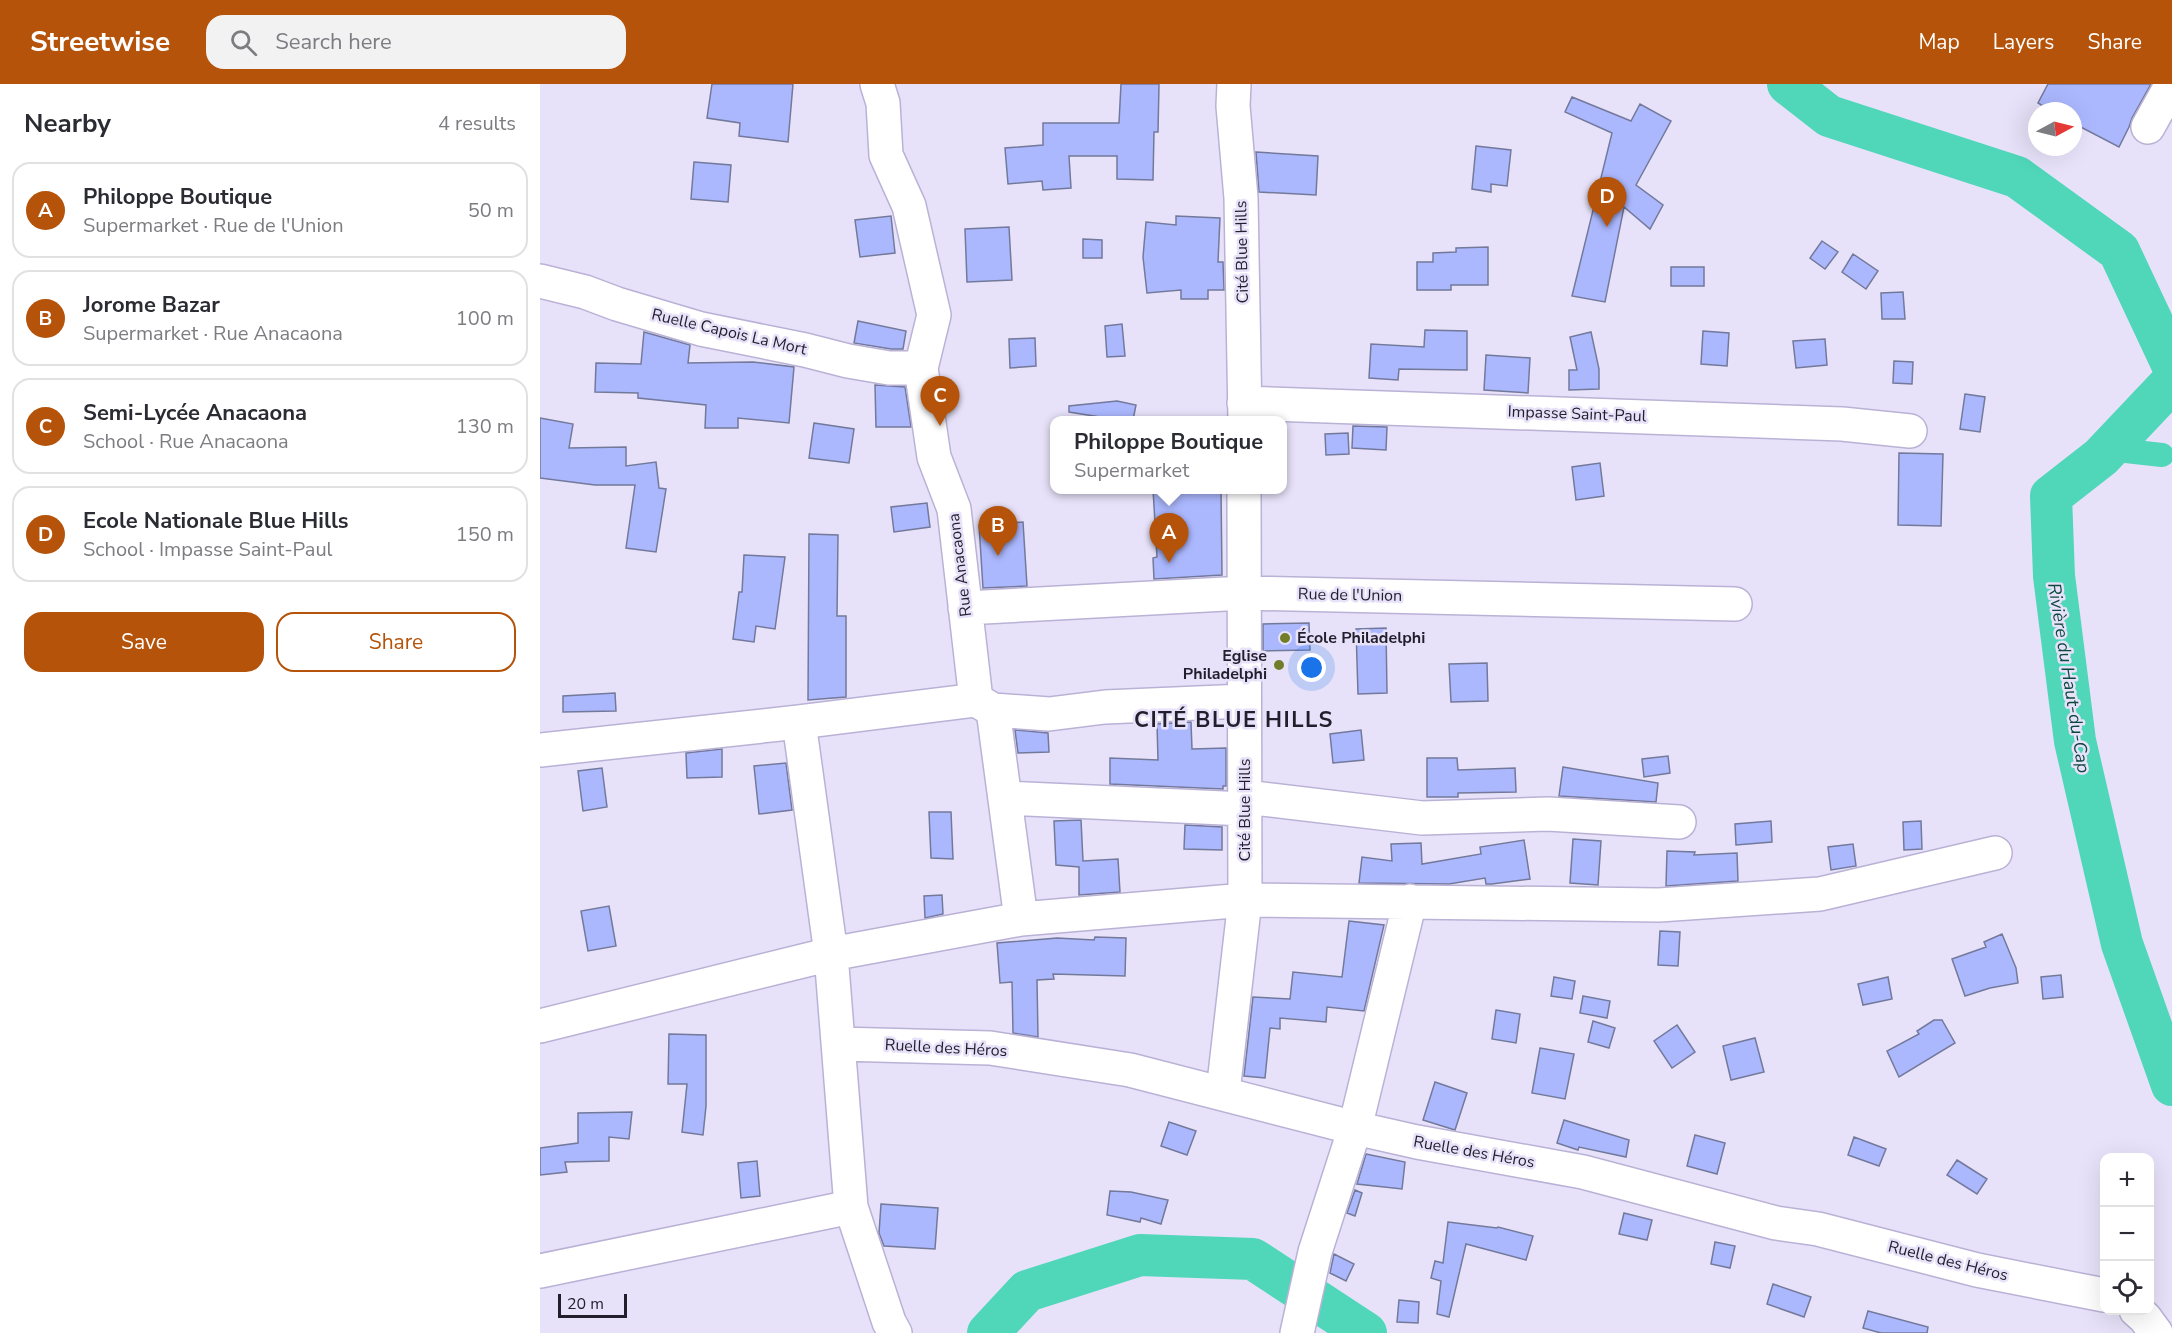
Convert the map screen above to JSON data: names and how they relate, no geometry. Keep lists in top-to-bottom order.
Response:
{
  "streets": {
    "street": [
      "Cité Blue Hills",
      "Ruelle Capois La Mort",
      "Impasse Saint-Paul",
      "Rue Anacaona",
      "Rue de l'Union",
      "Ruelle des Héros"
    ]
  },
  "crossings": [
    ["Cité Blue Hills", "Impasse Saint-Paul"],
    ["Cité Blue Hills", "Rue de l'Union"],
    ["Cité Blue Hills", "Ruelle des Héros"],
    ["Ruelle Capois La Mort", "Rue Anacaona"],
    ["Rue Anacaona", "Rue de l'Union"]
  ],
  "districts": ["CITÉ BLUE HILLS"],
  "water": ["Rivière du Haut-du-Cap"],
  "places": ["École Philadelphi", "Eglise Philadelphi"],
  "scale_bar": "20 m",
  "north": "right",
  "page": {
    "header": "Streetwise",
    "search": "Search here",
    "nav": ["Map", "Layers", "Share"],
    "heading": ["Nearby", "4 results"],
    "list": [
      {
        "mark": "A",
        "name": "Philoppe Boutique",
        "note": "Supermarket · Rue de l'Union",
        "value": "50 m"
      },
      {
        "mark": "B",
        "name": "Jorome Bazar",
        "note": "Supermarket · Rue Anacaona",
        "value": "100 m"
      },
      {
        "mark": "C",
        "name": "Semi-Lycée Anacaona",
        "note": "School · Rue Anacaona",
        "value": "130 m"
      },
      {
        "mark": "D",
        "name": "Ecole Nationale Blue Hills",
        "note": "School · Impasse Saint-Paul",
        "value": "150 m"
      }
    ],
    "pins": [
      "D",
      "C",
      "B",
      "A"
    ],
    "popup": ["Philoppe Boutique", "Supermarket"],
    "buttons": ["Save", "Share"],
    "map_buttons": ["+", "−"],
    "scale": "20 m"
  }
}
